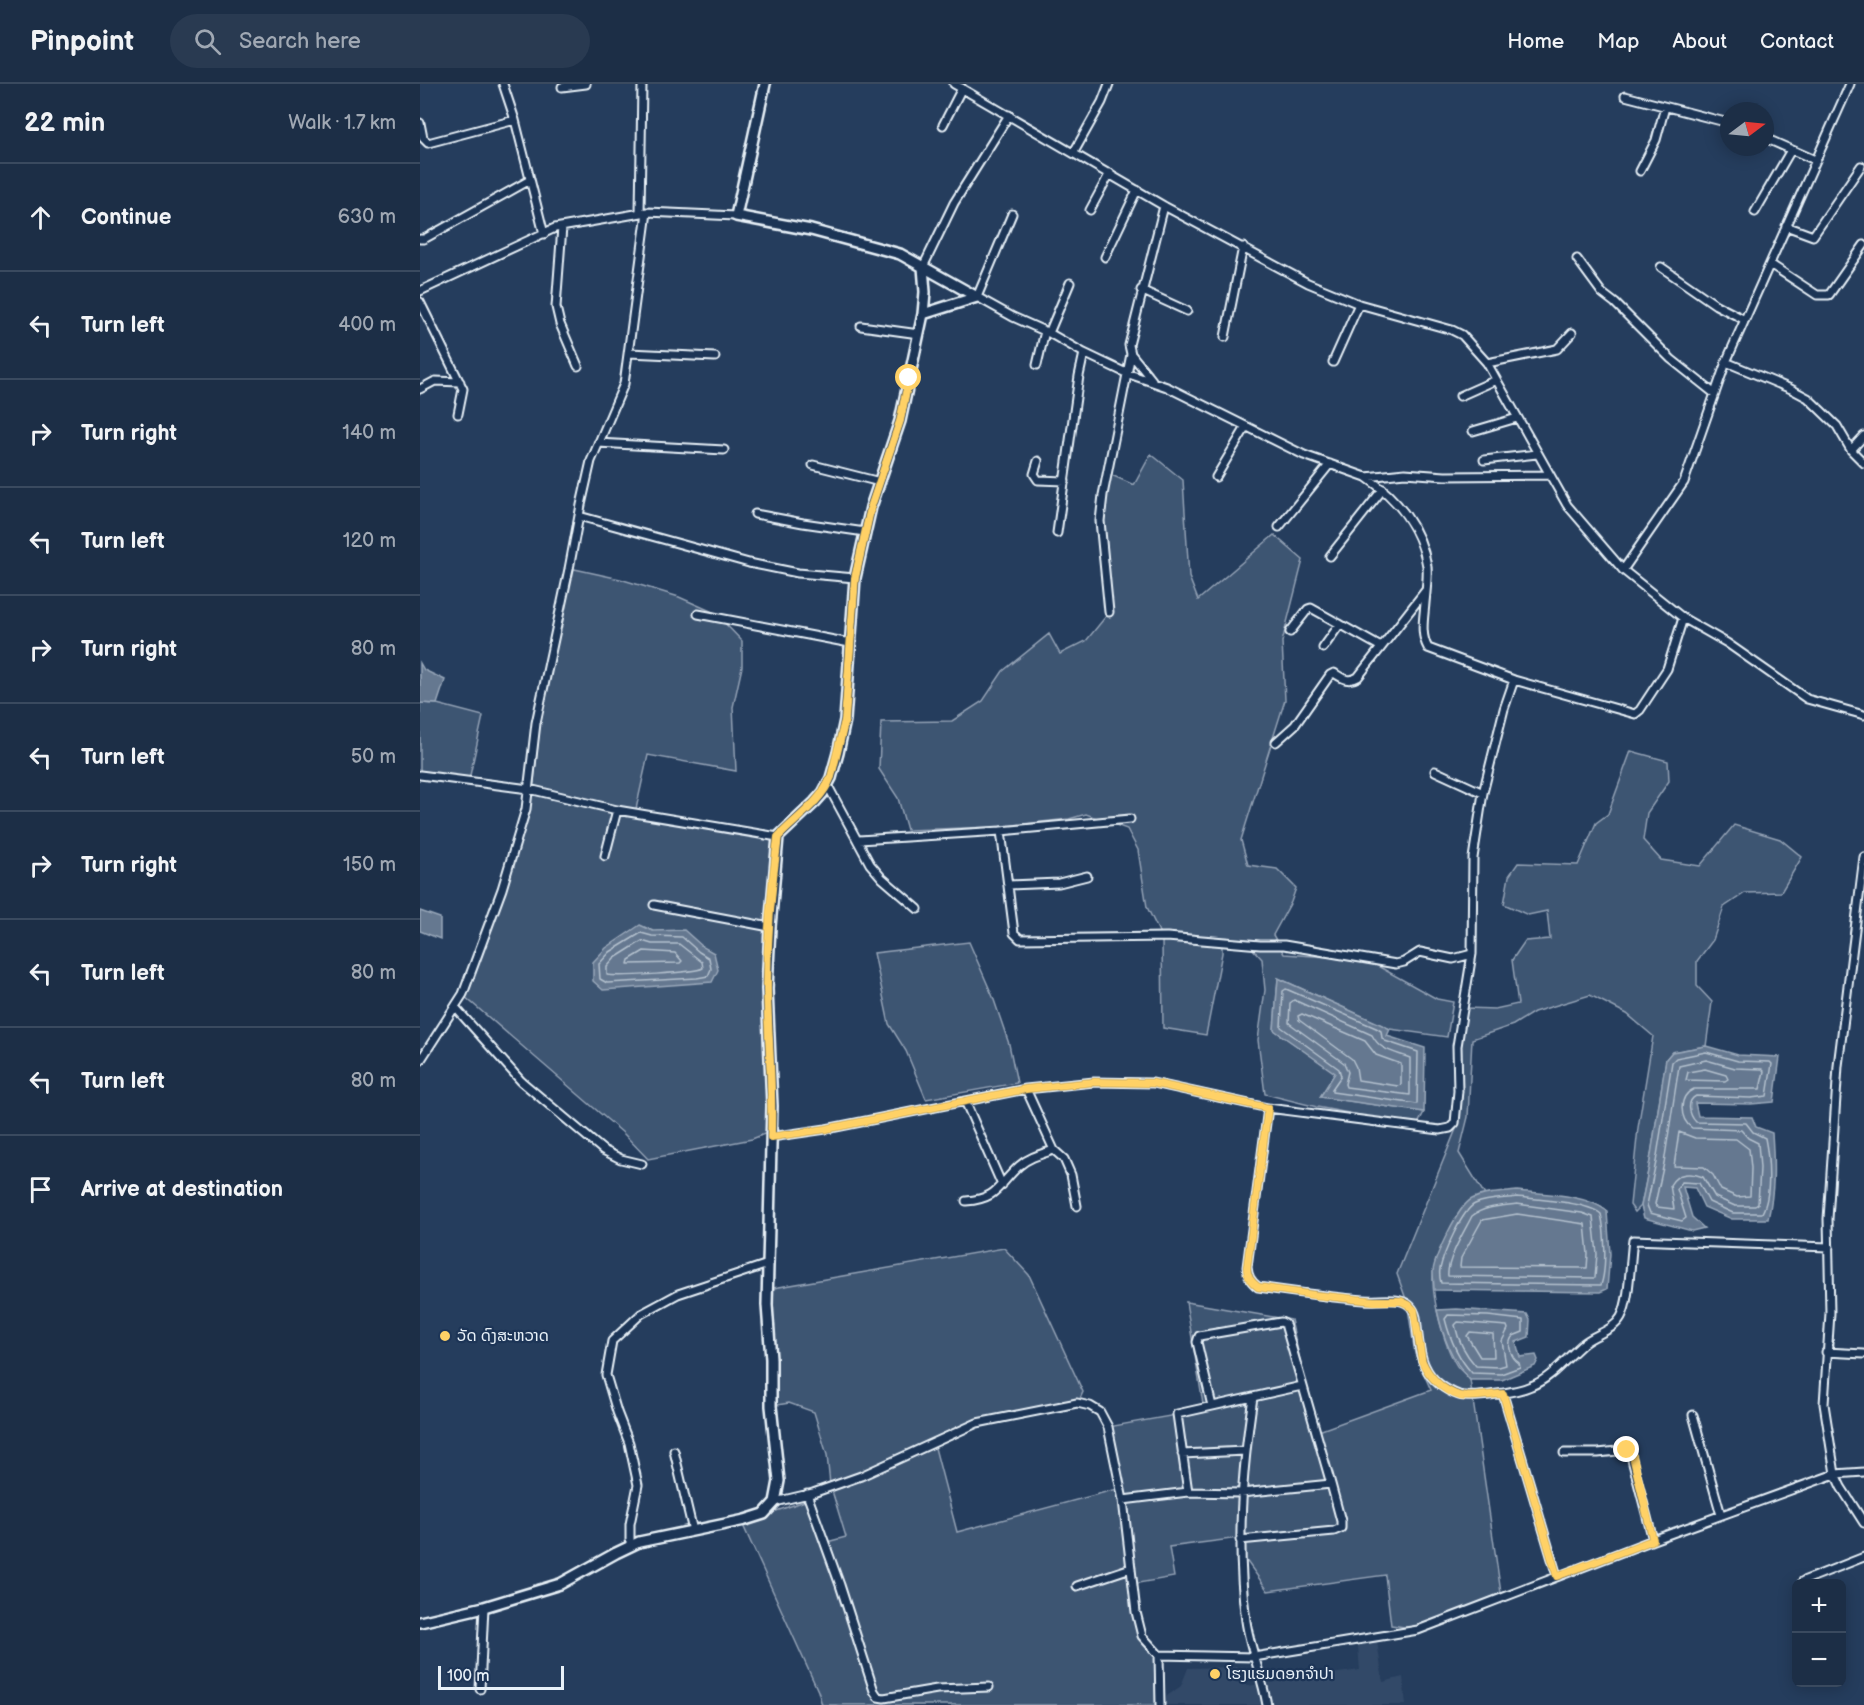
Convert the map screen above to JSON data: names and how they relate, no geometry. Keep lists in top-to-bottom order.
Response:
{
  "places": ["ວັດ ດົງສະຫວາດ", "ໂຮງແຮມດອກຈຳປາ"],
  "scale_bar": "100 m",
  "north": "right",
  "page": {
    "header": "Pinpoint",
    "search": "Search here",
    "nav": [
      "Home",
      "Map",
      "About",
      "Contact"
    ],
    "heading": ["22 min", "Walk · 1.7 km"],
    "list": [
      ["Continue", "630 m"],
      ["Turn left", "400 m"],
      ["Turn right", "140 m"],
      ["Turn left", "120 m"],
      ["Turn right", "80 m"],
      ["Turn left", "50 m"],
      ["Turn right", "150 m"],
      ["Turn left", "80 m"],
      ["Turn left", "80 m"],
      "Arrive at destination"
    ],
    "map_buttons": ["+", "−"],
    "scale": "100 m"
  }
}
